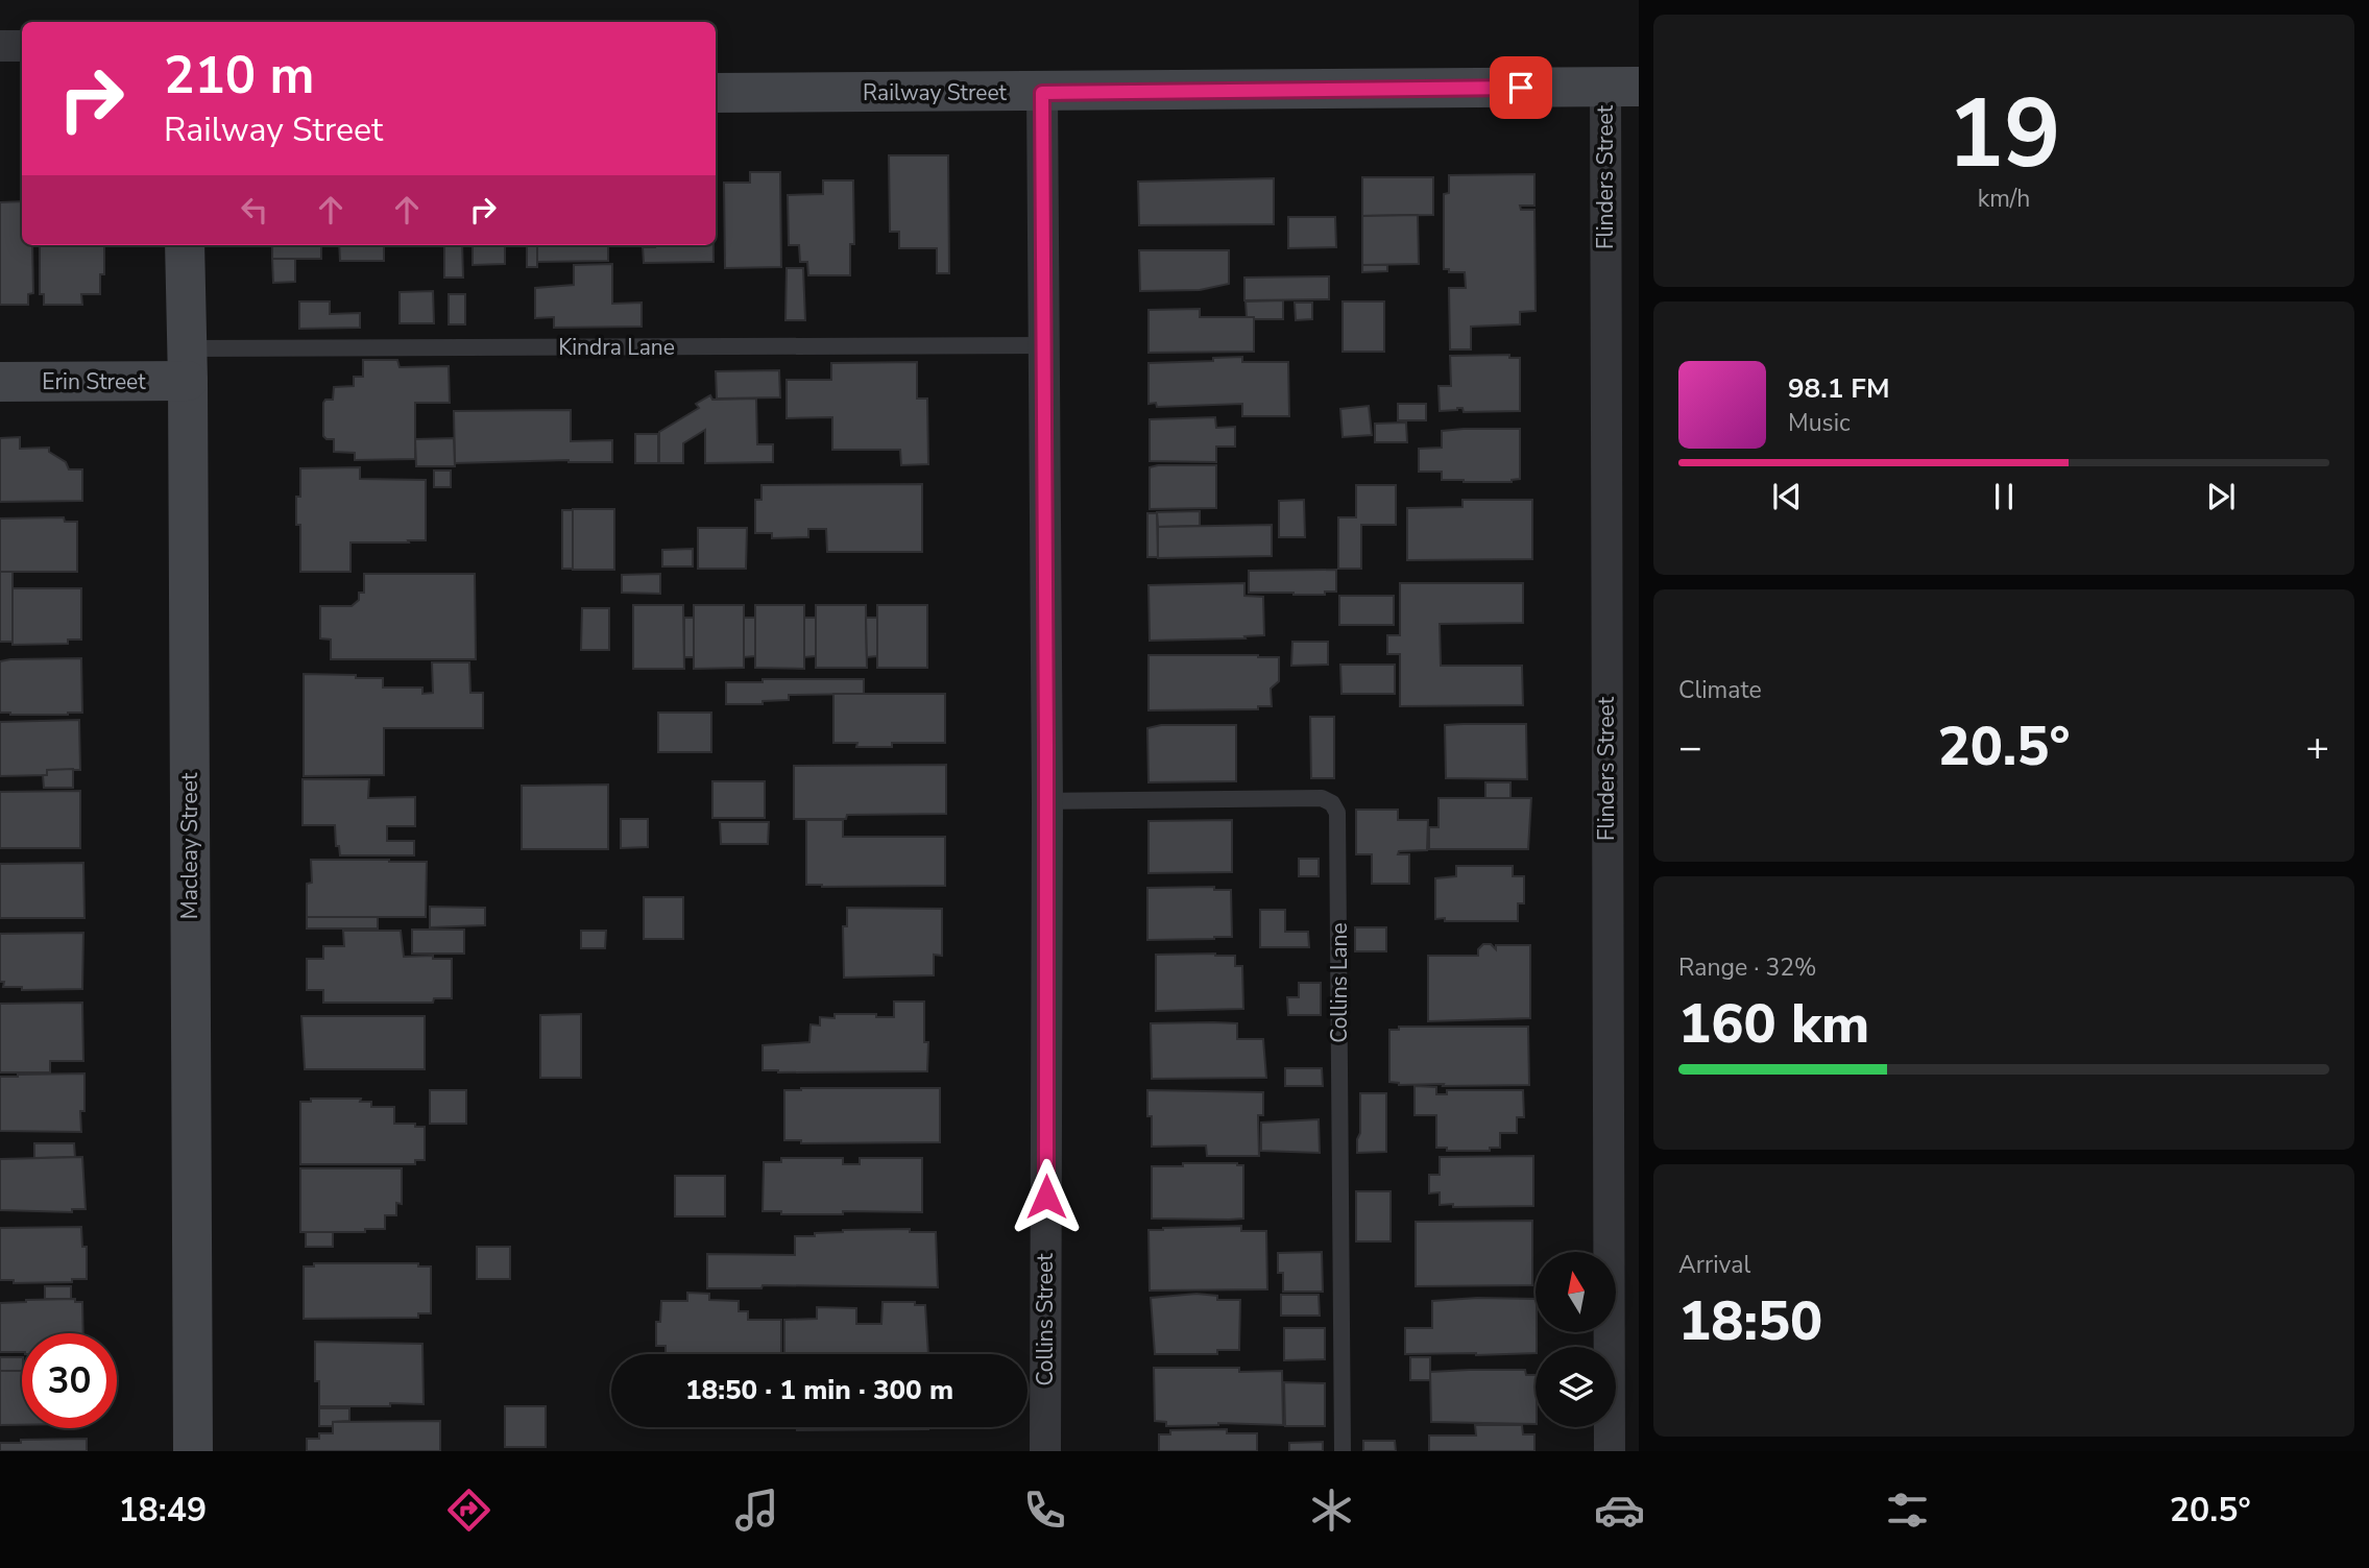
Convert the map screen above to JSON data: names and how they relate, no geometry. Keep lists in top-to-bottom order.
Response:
{
  "streets": {
    "street": [
      "Railway Street",
      "Flinders Street",
      "Erin Street",
      "Macleay Street",
      "Collins Street"
    ],
    "lane": ["Kindra Lane", "Collins Lane"]
  },
  "crossings": [
    ["Railway Street", "Flinders Street"],
    ["Railway Street", "Collins Street"],
    ["Kindra Lane", "Erin Street"],
    ["Kindra Lane", "Macleay Street"],
    ["Kindra Lane", "Collins Street"],
    ["Erin Street", "Macleay Street"],
    ["Collins Lane", "Collins Street"]
  ],
  "north": "top",
  "page": {
    "tile": [
      ["19", "km/h"],
      "Climate",
      ["Range · 32%", "160 km"],
      ["Arrival", "18:50"]
    ],
    "turn": ["210 m", "Railway Street"],
    "song": ["98.1 FM", "Music"],
    "heat": ["−", "20.5°", "+"],
    "limit": "30",
    "trip": "18:50 · 1 min · 300 m",
    "tabs": ["18:49", "20.5°"]
  }
}
